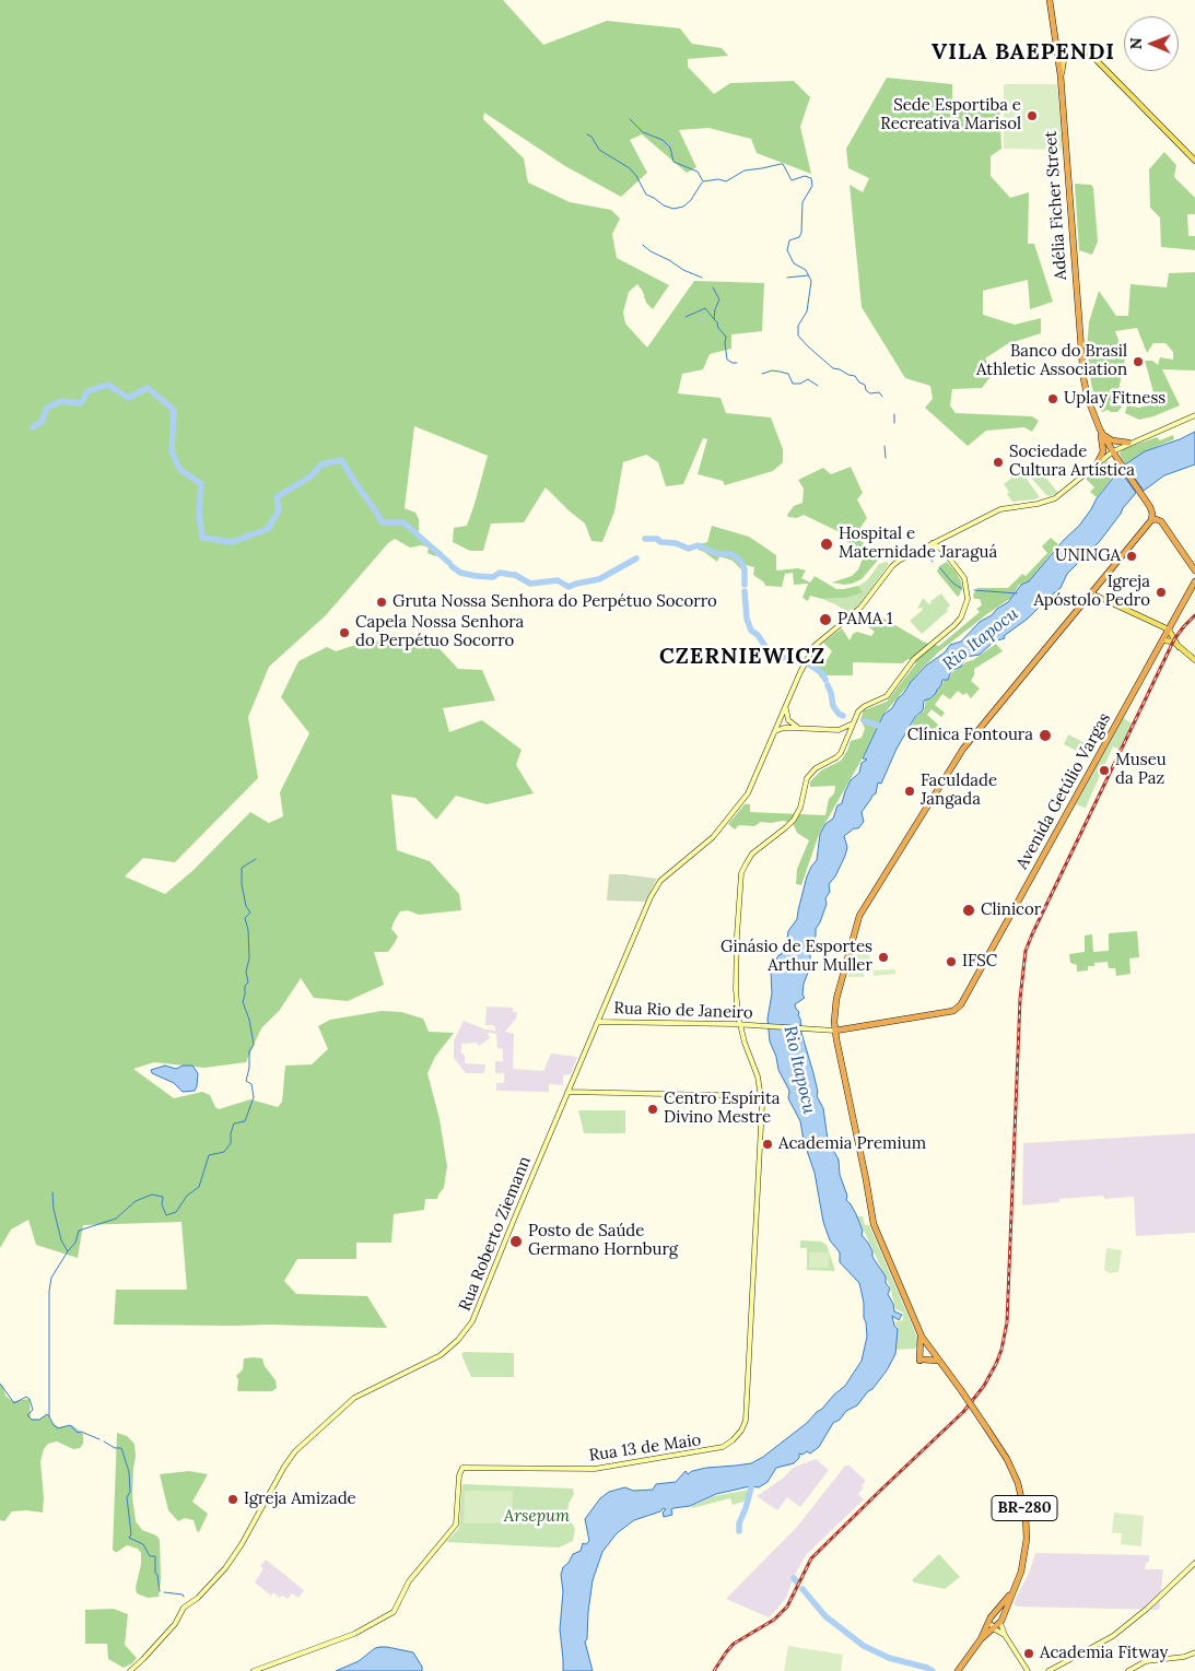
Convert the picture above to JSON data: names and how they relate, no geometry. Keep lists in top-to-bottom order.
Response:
{
  "streets": {
    "highway": ["Adélia Ficher Street", "Avenida Getúlio Vargas", "BR-280"],
    "main road": ["Rua Rio de Janeiro", "Rua Roberto Ziemann", "Rua 13 de Maio"]
  },
  "crossings": [
    ["Avenida Getúlio Vargas", "Rua Rio de Janeiro"],
    ["Rua Rio de Janeiro", "Rua Roberto Ziemann"],
    ["Rua Rio de Janeiro", "Rua 13 de Maio"]
  ],
  "districts": ["VILA BAEPENDI", "CZERNIEWICZ"],
  "water": ["Rio Itapocu"],
  "parks": ["Arsepum"],
  "places": [
    "Sede Esportiba e Recreativa Marisol",
    "Banco do Brasil Athletic Association",
    "Uplay Fitness",
    "Sociedade Cultura Artística",
    "Hospital e Maternidade Jaraguá",
    "UNINGA",
    "Igreja Apóstolo Pedro",
    "Gruta Nossa Senhora do Perpétuo Socorro",
    "PAMA 1",
    "Capela Nossa Senhora do Perpétuo Socorro",
    "Clínica Fontoura",
    "Museu da Paz",
    "Faculdade Jangada",
    "Clinicor",
    "Ginásio de Esportes Arthur Muller",
    "IFSC",
    "Centro Espírita Divino Mestre",
    "Academia Premium",
    "Posto de Saúde Germano Hornburg",
    "Igreja Amizade",
    "Academia Fitway"
  ],
  "north": "left"
}
